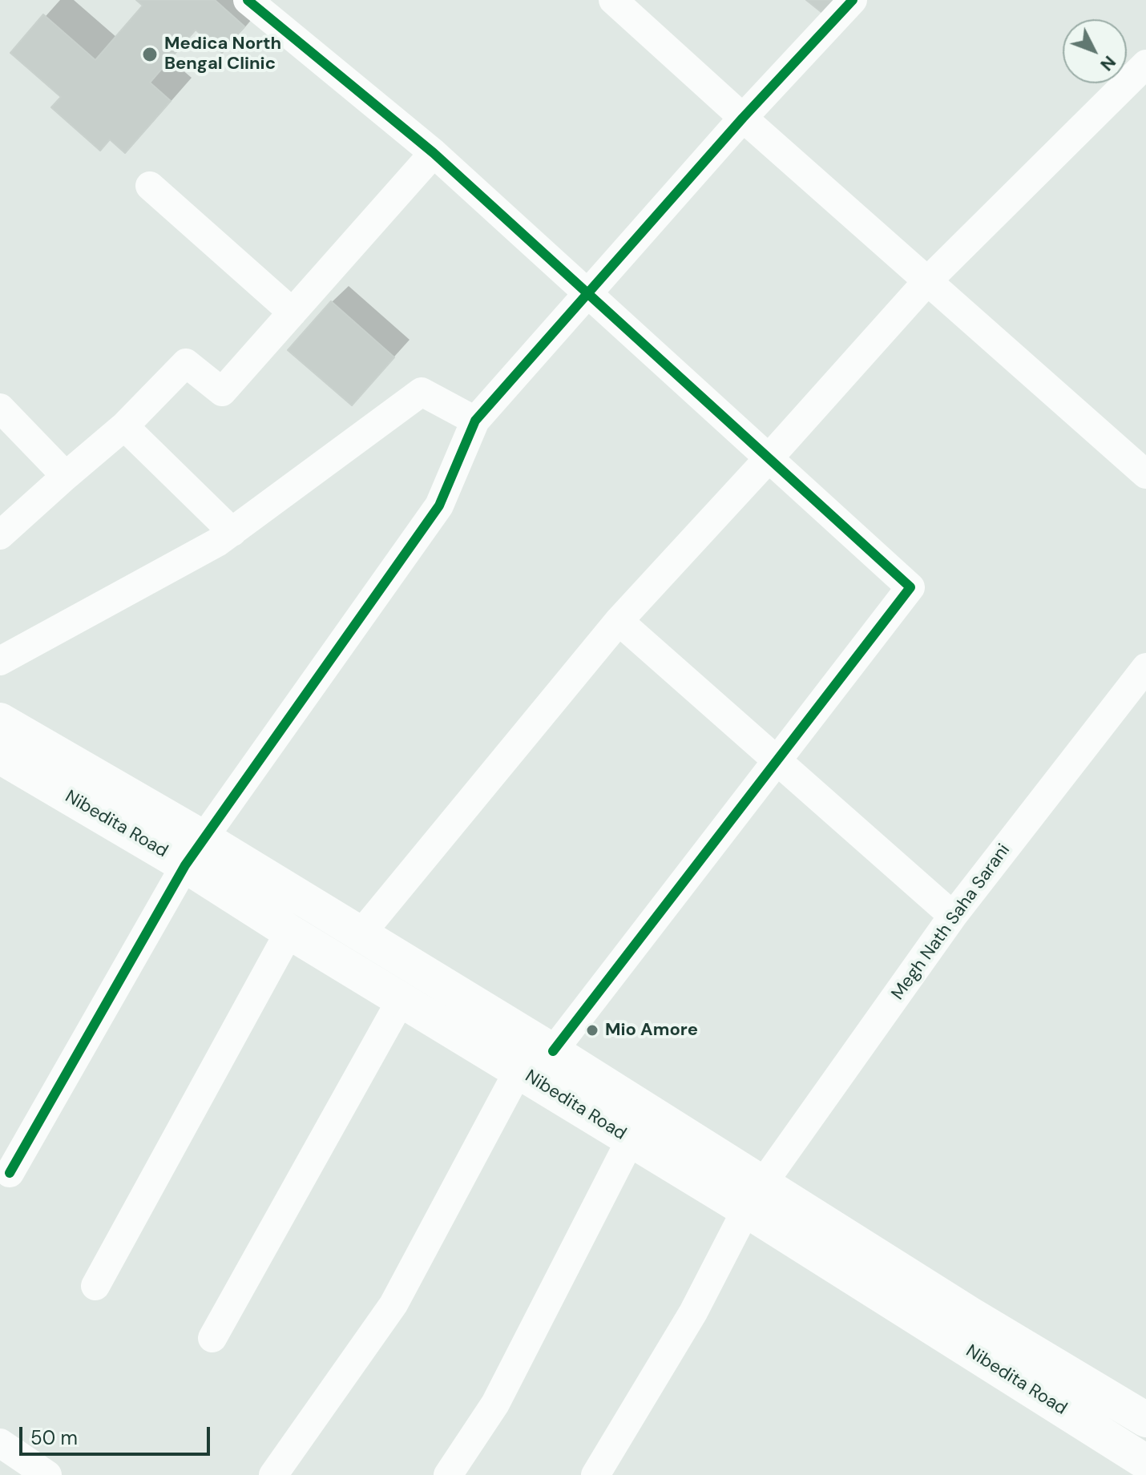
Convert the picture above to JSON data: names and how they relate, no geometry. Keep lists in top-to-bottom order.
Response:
{
  "streets": {
    "street": ["Nibedita Road", "Megh Nath Saha Sarani"]
  },
  "crossings": [
    ["Nibedita Road", "Megh Nath Saha Sarani"]
  ],
  "places": ["Medica North Bengal Clinic", "Mio Amore"],
  "scale_bar": "50 m",
  "north": "bottom right"
}
